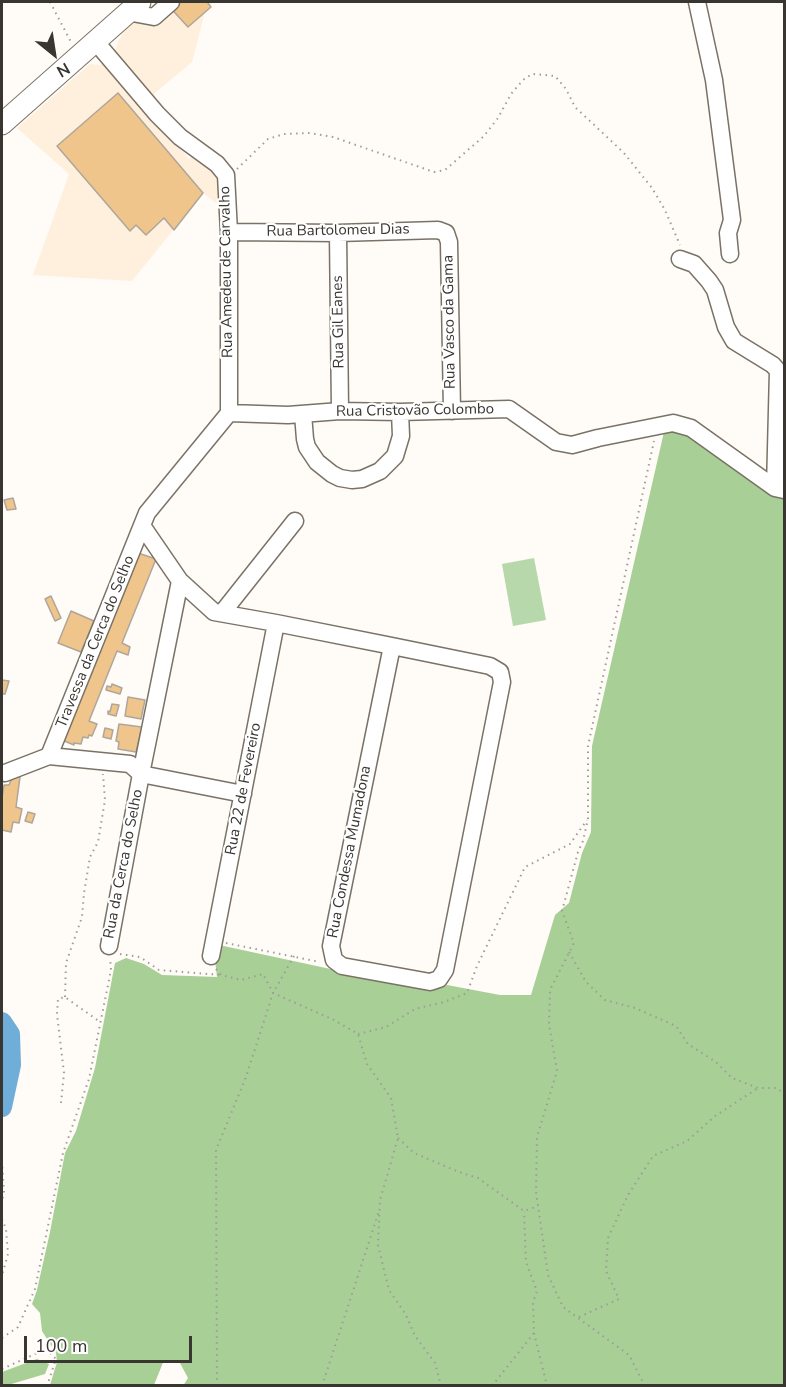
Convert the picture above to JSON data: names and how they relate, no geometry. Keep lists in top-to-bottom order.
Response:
{
  "streets": {
    "street": [
      "Rua Bartolomeu Dias",
      "Rua Amedeu de Carvalho",
      "Rua Gil Eanes",
      "Rua Vasco da Gama",
      "Rua Cristovão Colombo",
      "Travessa da Cerca do Selho",
      "Rua 22 de Fevereiro",
      "Rua Condessa Mumadona",
      "Rua da Cerca do Selho"
    ]
  },
  "crossings": [
    ["Rua Bartolomeu Dias", "Rua Amedeu de Carvalho"],
    ["Rua Bartolomeu Dias", "Rua Gil Eanes"],
    ["Rua Bartolomeu Dias", "Rua Vasco da Gama"],
    ["Rua Amedeu de Carvalho", "Rua Cristovão Colombo"],
    ["Rua Gil Eanes", "Rua Cristovão Colombo"],
    ["Rua Vasco da Gama", "Rua Cristovão Colombo"]
  ],
  "scale_bar": "100 m",
  "north": "bottom right"
}
